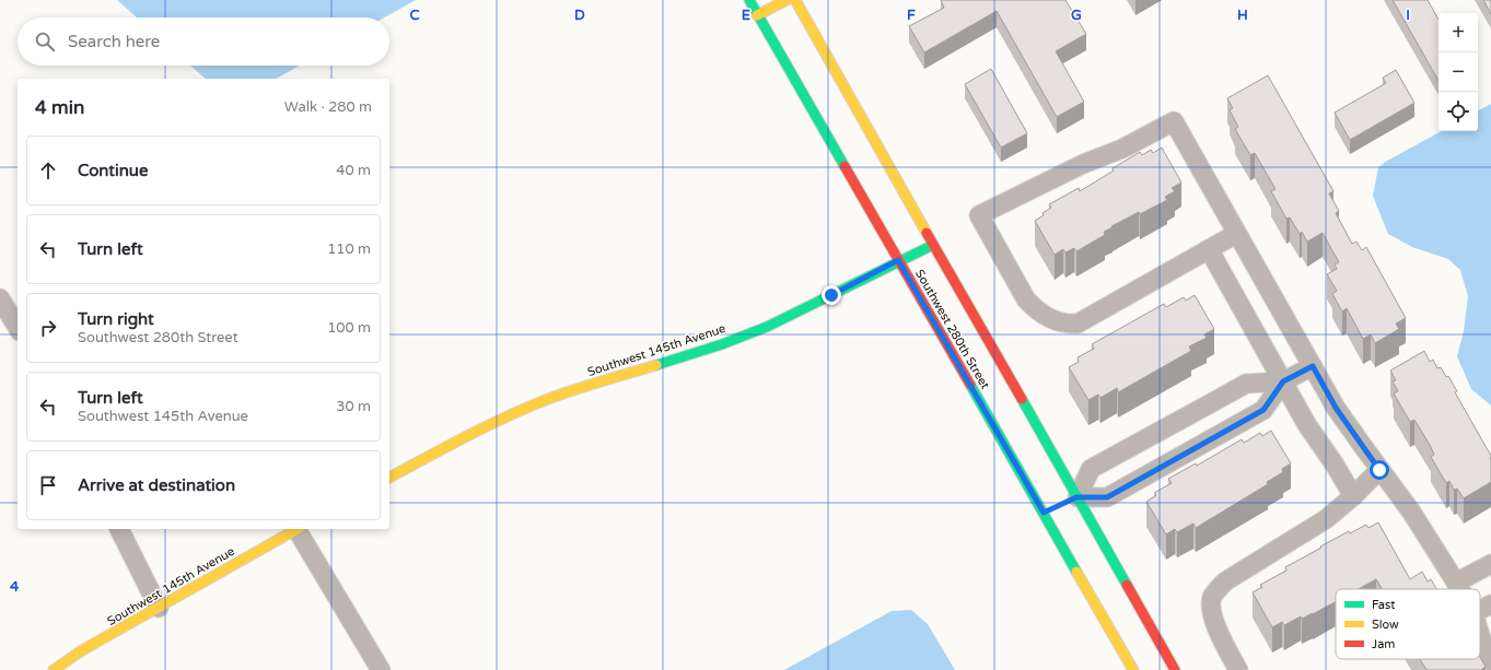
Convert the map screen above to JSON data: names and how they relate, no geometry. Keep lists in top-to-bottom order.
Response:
{
  "streets": {
    "street": ["Southwest 280th Street", "Southwest 145th Avenue"]
  },
  "crossings": [
    ["Southwest 280th Street", "Southwest 145th Avenue"]
  ],
  "legend": ["Fast", "Slow", "Jam"],
  "page": {
    "map_buttons": ["+", "−"],
    "search": "Search here",
    "heading": ["4 min", "Walk · 280 m"],
    "list": [
      ["Continue", "40 m"],
      ["Turn left", "110 m"],
      ["Turn right", "Southwest 280th Street", "100 m"],
      ["Turn left", "Southwest 145th Avenue", "30 m"],
      "Arrive at destination"
    ]
  },
  "grid": {
    "columns": [
      "C",
      "D",
      "E",
      "F",
      "G",
      "H",
      "I"
    ],
    "rows": ["4"]
  }
}
